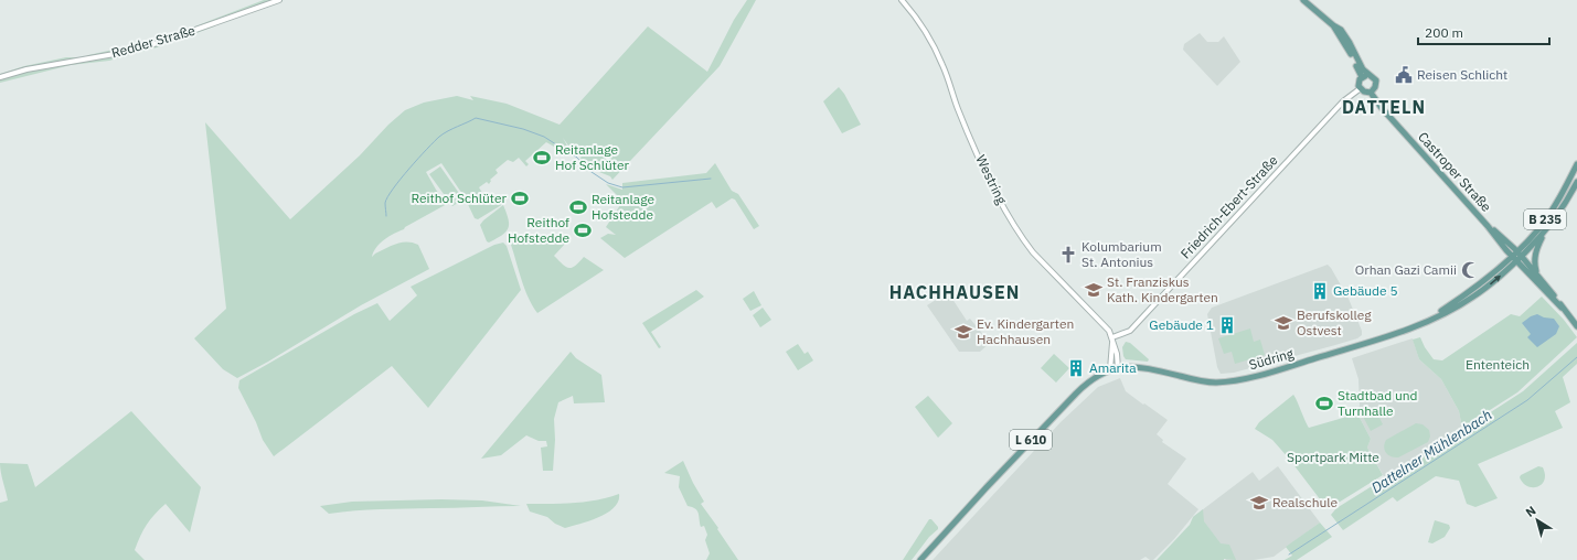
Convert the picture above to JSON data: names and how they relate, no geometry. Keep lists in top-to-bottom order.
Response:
{
  "streets": {
    "main road": [
      "Castroper Straße",
      "B 235",
      "Südring",
      "L 610"
    ],
    "street": ["Redder Straße", "Westring", "Friedrich-Ebert-Straße"]
  },
  "crossings": [
    ["Castroper Straße", "Friedrich-Ebert-Straße"],
    ["Castroper Straße", "B 235"],
    ["Castroper Straße", "Südring"],
    ["Westring", "Friedrich-Ebert-Straße"],
    ["Westring", "Südring"],
    ["Westring", "L 610"],
    ["B 235", "Südring"],
    ["Südring", "L 610"]
  ],
  "districts": ["DATTELN", "HACHHAUSEN"],
  "water": ["Dattelner Mühlenbach"],
  "parks": ["Ententeich", "Sportpark Mitte"],
  "places": {
    "public building": ["Reisen Schlicht"],
    "sports": [
      "Reitanlage Hof Schlüter",
      "Reithof Schlüter",
      "Reitanlage Hofstedde",
      "Reithof Hofstedde",
      "Stadtbad und Turnhalle"
    ],
    "church": ["Kolumbarium St. Antonius"],
    "mosque": ["Orhan Gazi Camii"],
    "school or university": [
      "St. Franziskus Kath. Kindergarten",
      "Berufskolleg Ostvest",
      "Ev. Kindergarten Hachhausen",
      "Realschule"
    ],
    "building": ["Gebäude 5", "Gebäude 1", "Amarita"]
  },
  "scale_bar": "200 m",
  "north": "top left"
}
